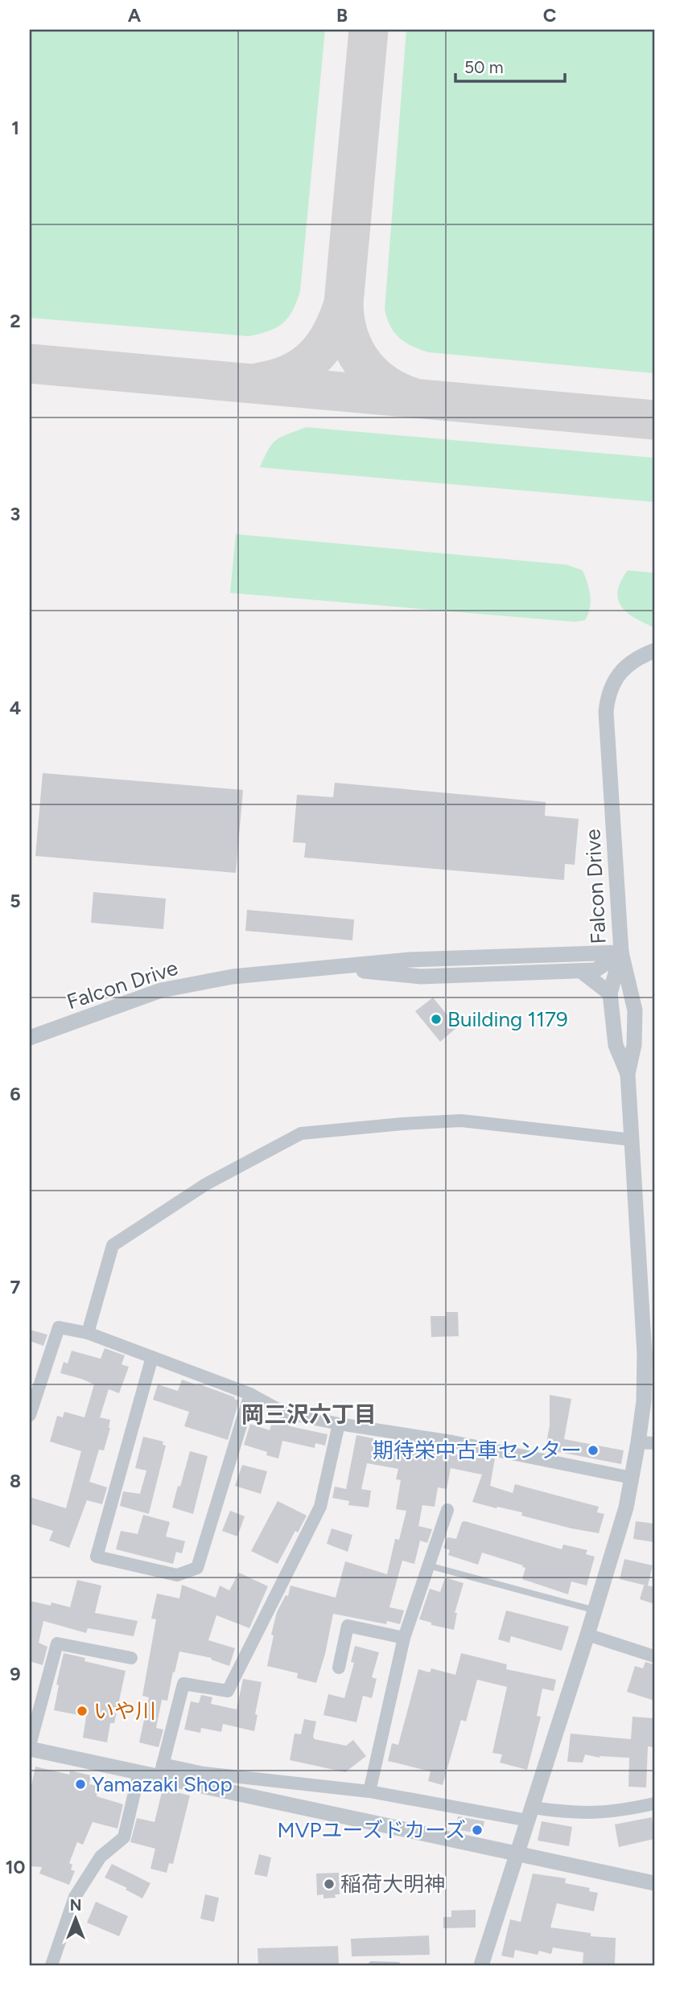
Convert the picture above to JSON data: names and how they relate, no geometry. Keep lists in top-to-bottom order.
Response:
{
  "streets": {
    "street": ["Falcon Drive"]
  },
  "districts": ["岡三沢六丁目"],
  "places": [
    "Building 1179",
    "期待栄中古車センター",
    "いや川",
    "Yamazaki Shop",
    "MVPユーズドカーズ",
    "稲荷大明神"
  ],
  "scale_bar": "50 m",
  "north": "top",
  "grid": {
    "columns": ["A", "B", "C"],
    "rows": [
      "1",
      "2",
      "3",
      "4",
      "5",
      "6",
      "7",
      "8",
      "9",
      "10"
    ]
  }
}
